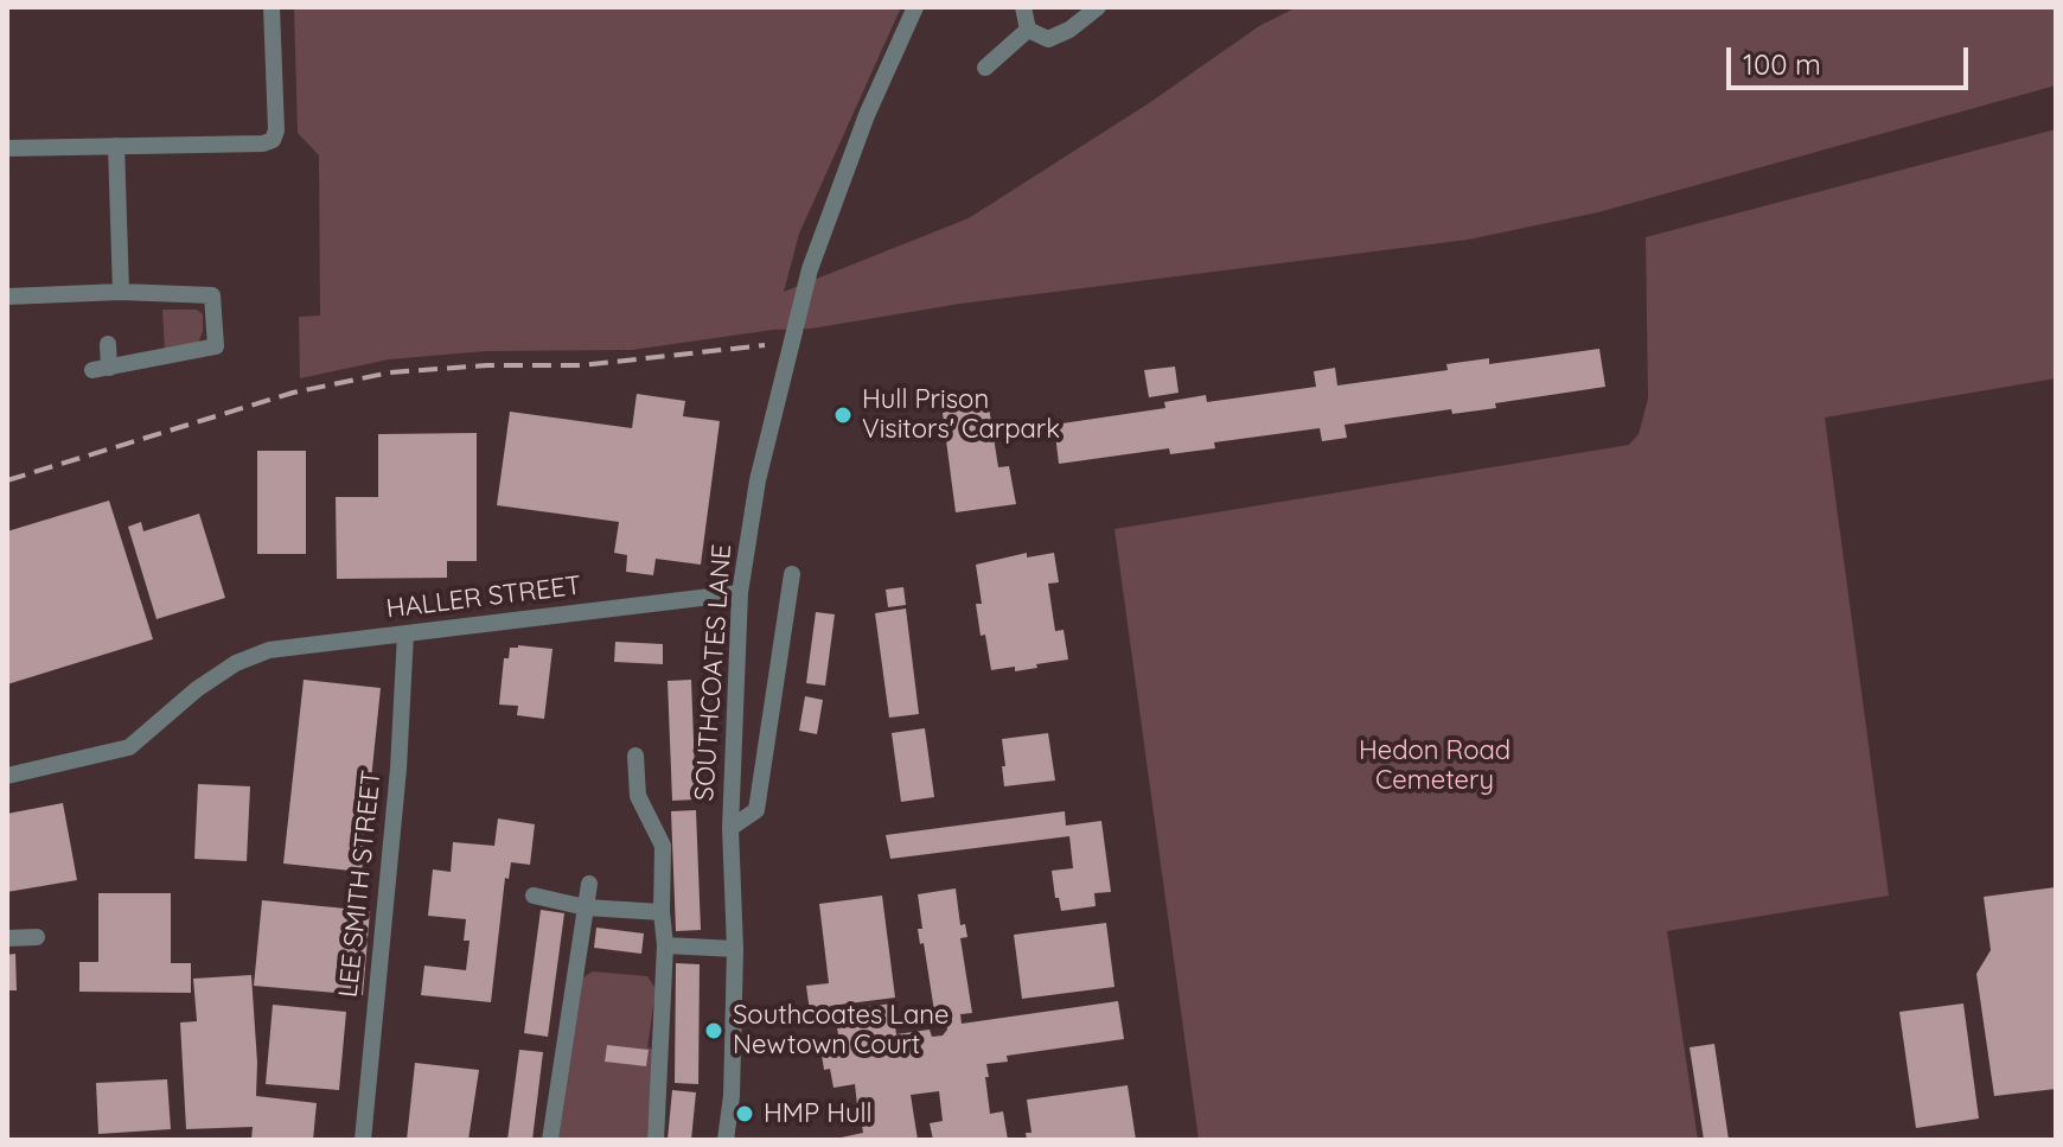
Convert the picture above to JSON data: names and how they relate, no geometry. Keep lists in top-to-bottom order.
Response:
{
  "streets": {
    "street": ["HALLER STREET", "SOUTHCOATES LANE", "LEE SMITH STREET"]
  },
  "crossings": [
    ["HALLER STREET", "SOUTHCOATES LANE"],
    ["HALLER STREET", "LEE SMITH STREET"]
  ],
  "parks": ["Hedon Road Cemetery"],
  "places": ["Hull Prison Visitors' Carpark", "Southcoates Lane Newtown Court", "HMP Hull"],
  "scale_bar": "100 m"
}
